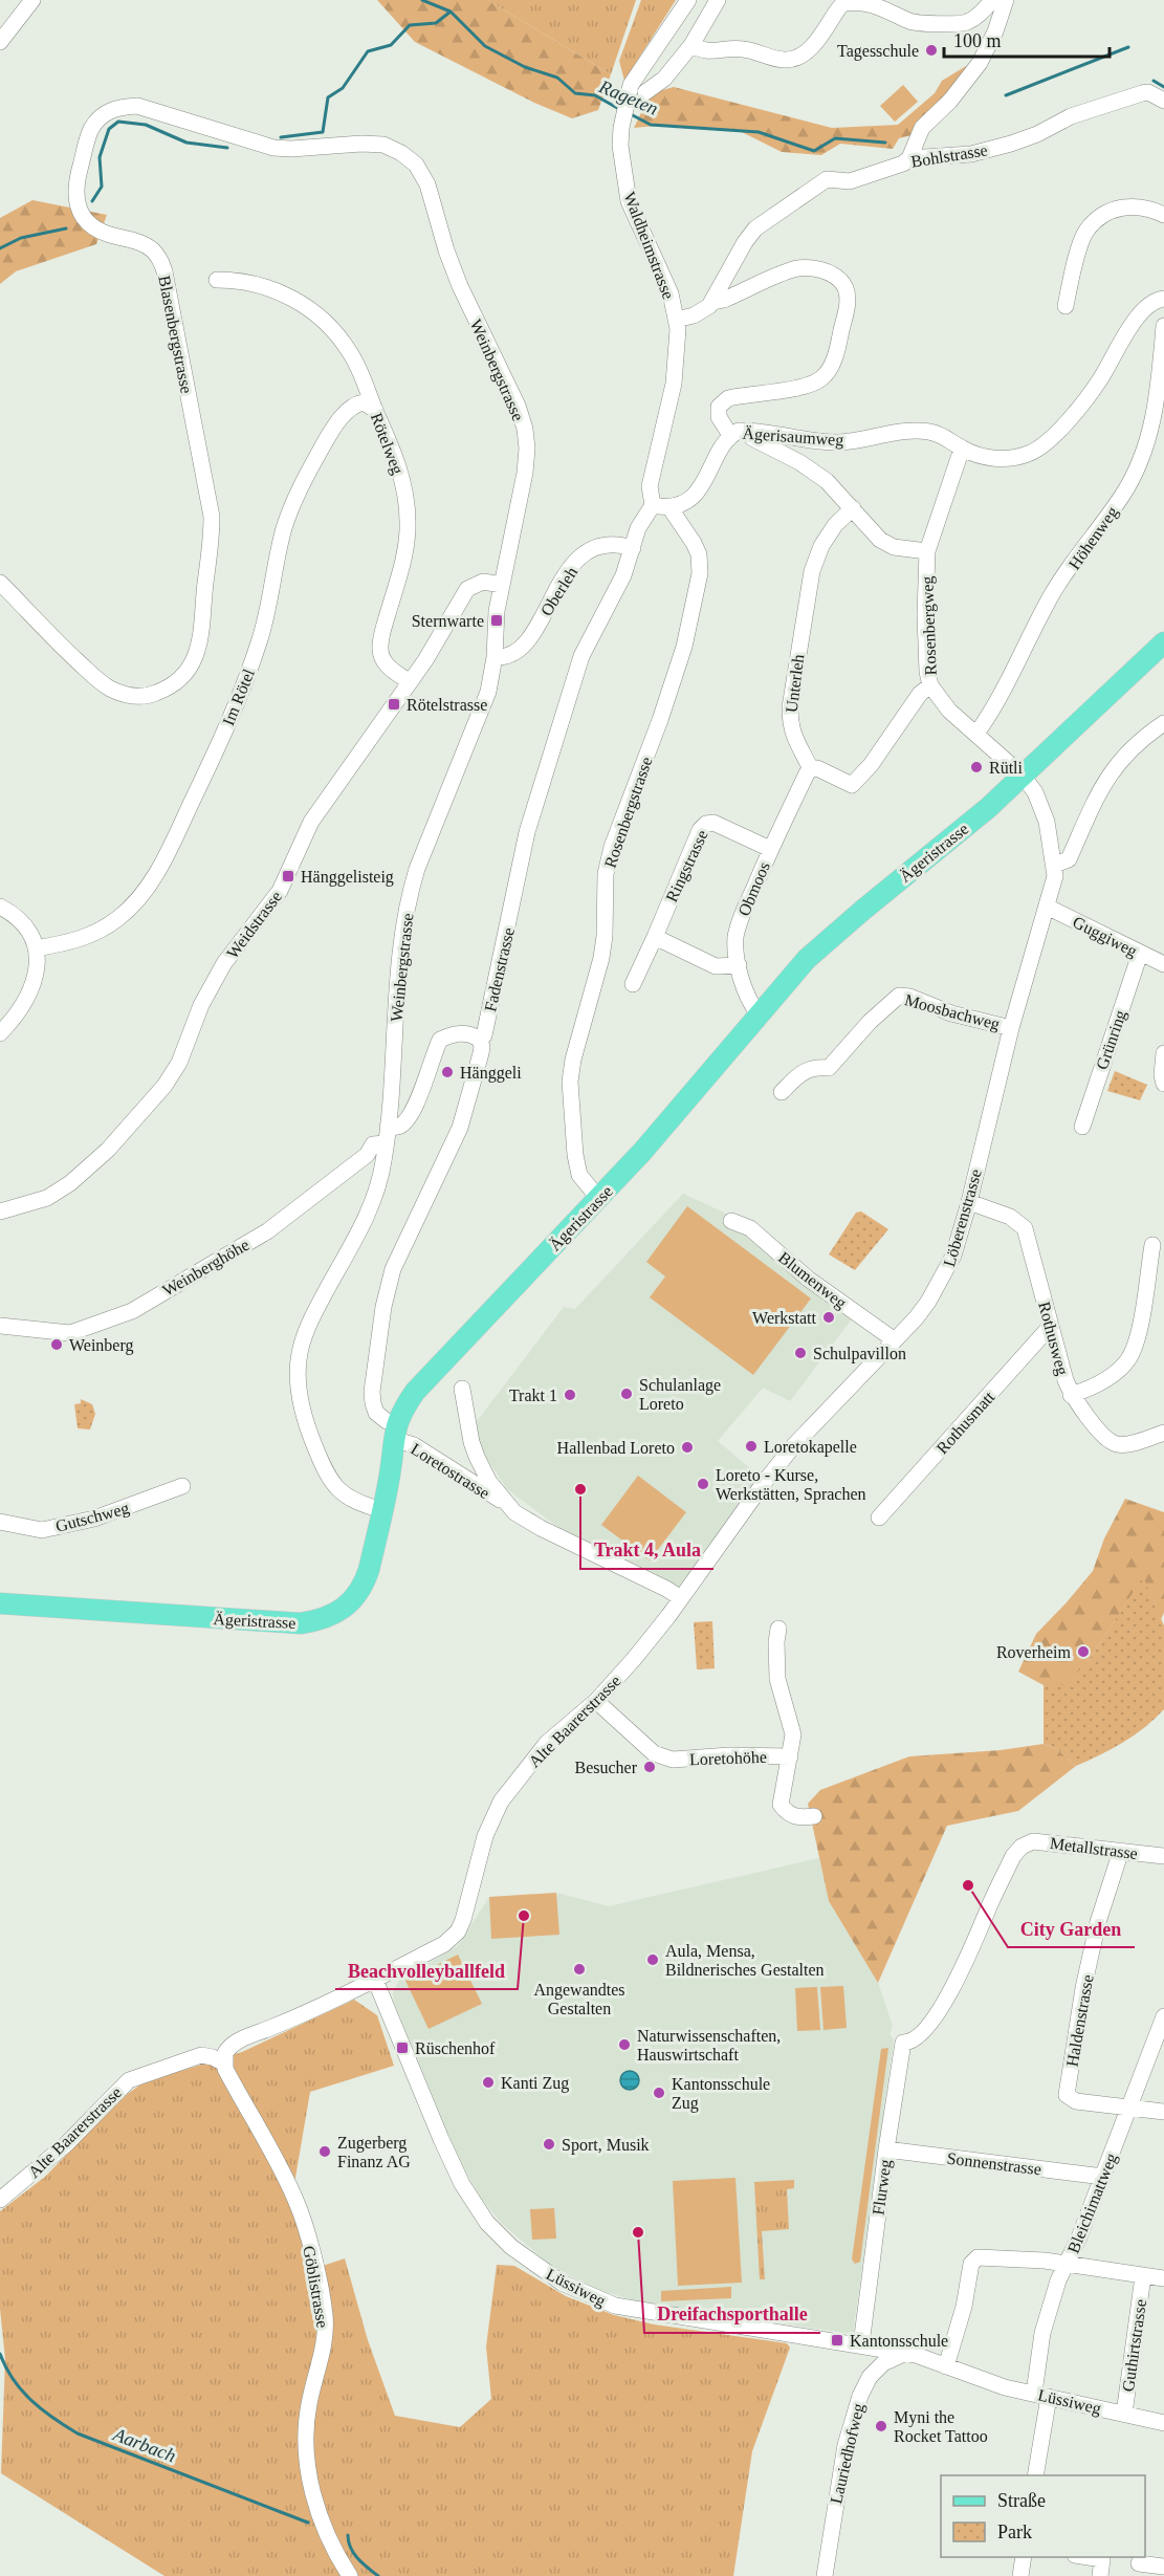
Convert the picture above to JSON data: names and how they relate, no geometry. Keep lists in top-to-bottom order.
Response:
{
  "streets": {
    "main road": ["Ägeristrasse"],
    "street": [
      "Bohlstrasse",
      "Waldheimstrasse",
      "Blasenbergstrasse",
      "Weinbergstrasse",
      "Ägerisaumweg",
      "Rötelweg",
      "Höhenweg",
      "Oberleh",
      "Rosenbergweg",
      "Unterleh",
      "Im Rötel",
      "Rosenbergstrasse",
      "Ringstrasse",
      "Obmoos",
      "Weidstrasse",
      "Guggiweg",
      "Fadenstrasse",
      "Moosbachweg",
      "Grünring",
      "Löberenstrasse",
      "Weinberghöhe",
      "Blumenweg",
      "Rothusweg",
      "Rothusmatt",
      "Loretostrasse",
      "Gutschweg",
      "Alte Baarerstrasse",
      "Loretohöhe",
      "Metallstrasse",
      "Haldenstrasse",
      "Sonnenstrasse",
      "Flurweg",
      "Bleichimattweg",
      "Göblistrasse",
      "Lüssiweg",
      "Guthirtstrasse",
      "Lauriedhofweg"
    ]
  },
  "crossings": [
    ["Waldheimstrasse", "Fadenstrasse"],
    ["Blasenbergstrasse", "Weinbergstrasse"],
    ["Weinbergstrasse", "Oberleh"],
    ["Weinbergstrasse", "Ägeristrasse"],
    ["Weinbergstrasse", "Weidstrasse"],
    ["Weinbergstrasse", "Weinberghöhe"],
    ["Ägerisaumweg", "Rosenbergweg"],
    ["Rötelweg", "Im Rötel"],
    ["Rötelweg", "Weidstrasse"],
    ["Höhenweg", "Rosenbergweg"],
    ["Oberleh", "Fadenstrasse"],
    ["Rosenbergweg", "Unterleh"],
    ["Rosenbergweg", "Ägeristrasse"],
    ["Rosenbergweg", "Löberenstrasse"],
    ["Unterleh", "Obmoos"],
    ["Rosenbergstrasse", "Ägeristrasse"],
    ["Ägeristrasse", "Obmoos"],
    ["Ägeristrasse", "Fadenstrasse"],
    ["Ägeristrasse", "Löberenstrasse"],
    ["Ägeristrasse", "Loretostrasse"],
    ["Ringstrasse", "Obmoos"],
    ["Guggiweg", "Grünring"],
    ["Guggiweg", "Löberenstrasse"],
    ["Fadenstrasse", "Loretostrasse"],
    ["Moosbachweg", "Löberenstrasse"],
    ["Löberenstrasse", "Blumenweg"],
    ["Löberenstrasse", "Rothusweg"],
    ["Löberenstrasse", "Loretostrasse"],
    ["Löberenstrasse", "Alte Baarerstrasse"],
    ["Rothusweg", "Rothusmatt"],
    ["Loretostrasse", "Alte Baarerstrasse"],
    ["Alte Baarerstrasse", "Loretohöhe"],
    ["Alte Baarerstrasse", "Göblistrasse"],
    ["Alte Baarerstrasse", "Lüssiweg"],
    ["Metallstrasse", "Haldenstrasse"],
    ["Metallstrasse", "Flurweg"],
    ["Haldenstrasse", "Bleichimattweg"],
    ["Sonnenstrasse", "Flurweg"],
    ["Sonnenstrasse", "Bleichimattweg"],
    ["Flurweg", "Lüssiweg"],
    ["Bleichimattweg", "Lüssiweg"],
    ["Bleichimattweg", "Guthirtstrasse"],
    ["Lüssiweg", "Guthirtstrasse"],
    ["Lüssiweg", "Lauriedhofweg"]
  ],
  "water": ["Rageten", "Aarbach"],
  "places": {
    "other": [
      "Tagesschule",
      "Rütli",
      "Hänggeli",
      "Werkstatt",
      "Weinberg",
      "Schulpavillon",
      "Schulanlage Loreto",
      "Trakt 1",
      "Loretokapelle",
      "Hallenbad Loreto",
      "Loreto - Kurse, Werkstätten, Sprachen",
      "Trakt 4, Aula",
      "Roverheim",
      "Besucher",
      "City Garden",
      "Beachvolleyballfeld",
      "Aula, Mensa, Bildnerisches Gestalten",
      "Angewandtes Gestalten",
      "Naturwissenschaften, Hauswirtschaft",
      "Kanti Zug",
      "Kantonsschule Zug",
      "Sport, Musik",
      "Zugerberg Finanz AG",
      "Dreifachsporthalle",
      "Myni the Rocket Tattoo"
    ],
    "transit": [
      "Sternwarte",
      "Rötelstrasse",
      "Hänggelisteig",
      "Rüschenhof",
      "Kantonsschule"
    ]
  },
  "legend": ["Straße", "Park"],
  "scale_bar": "100 m"
}
